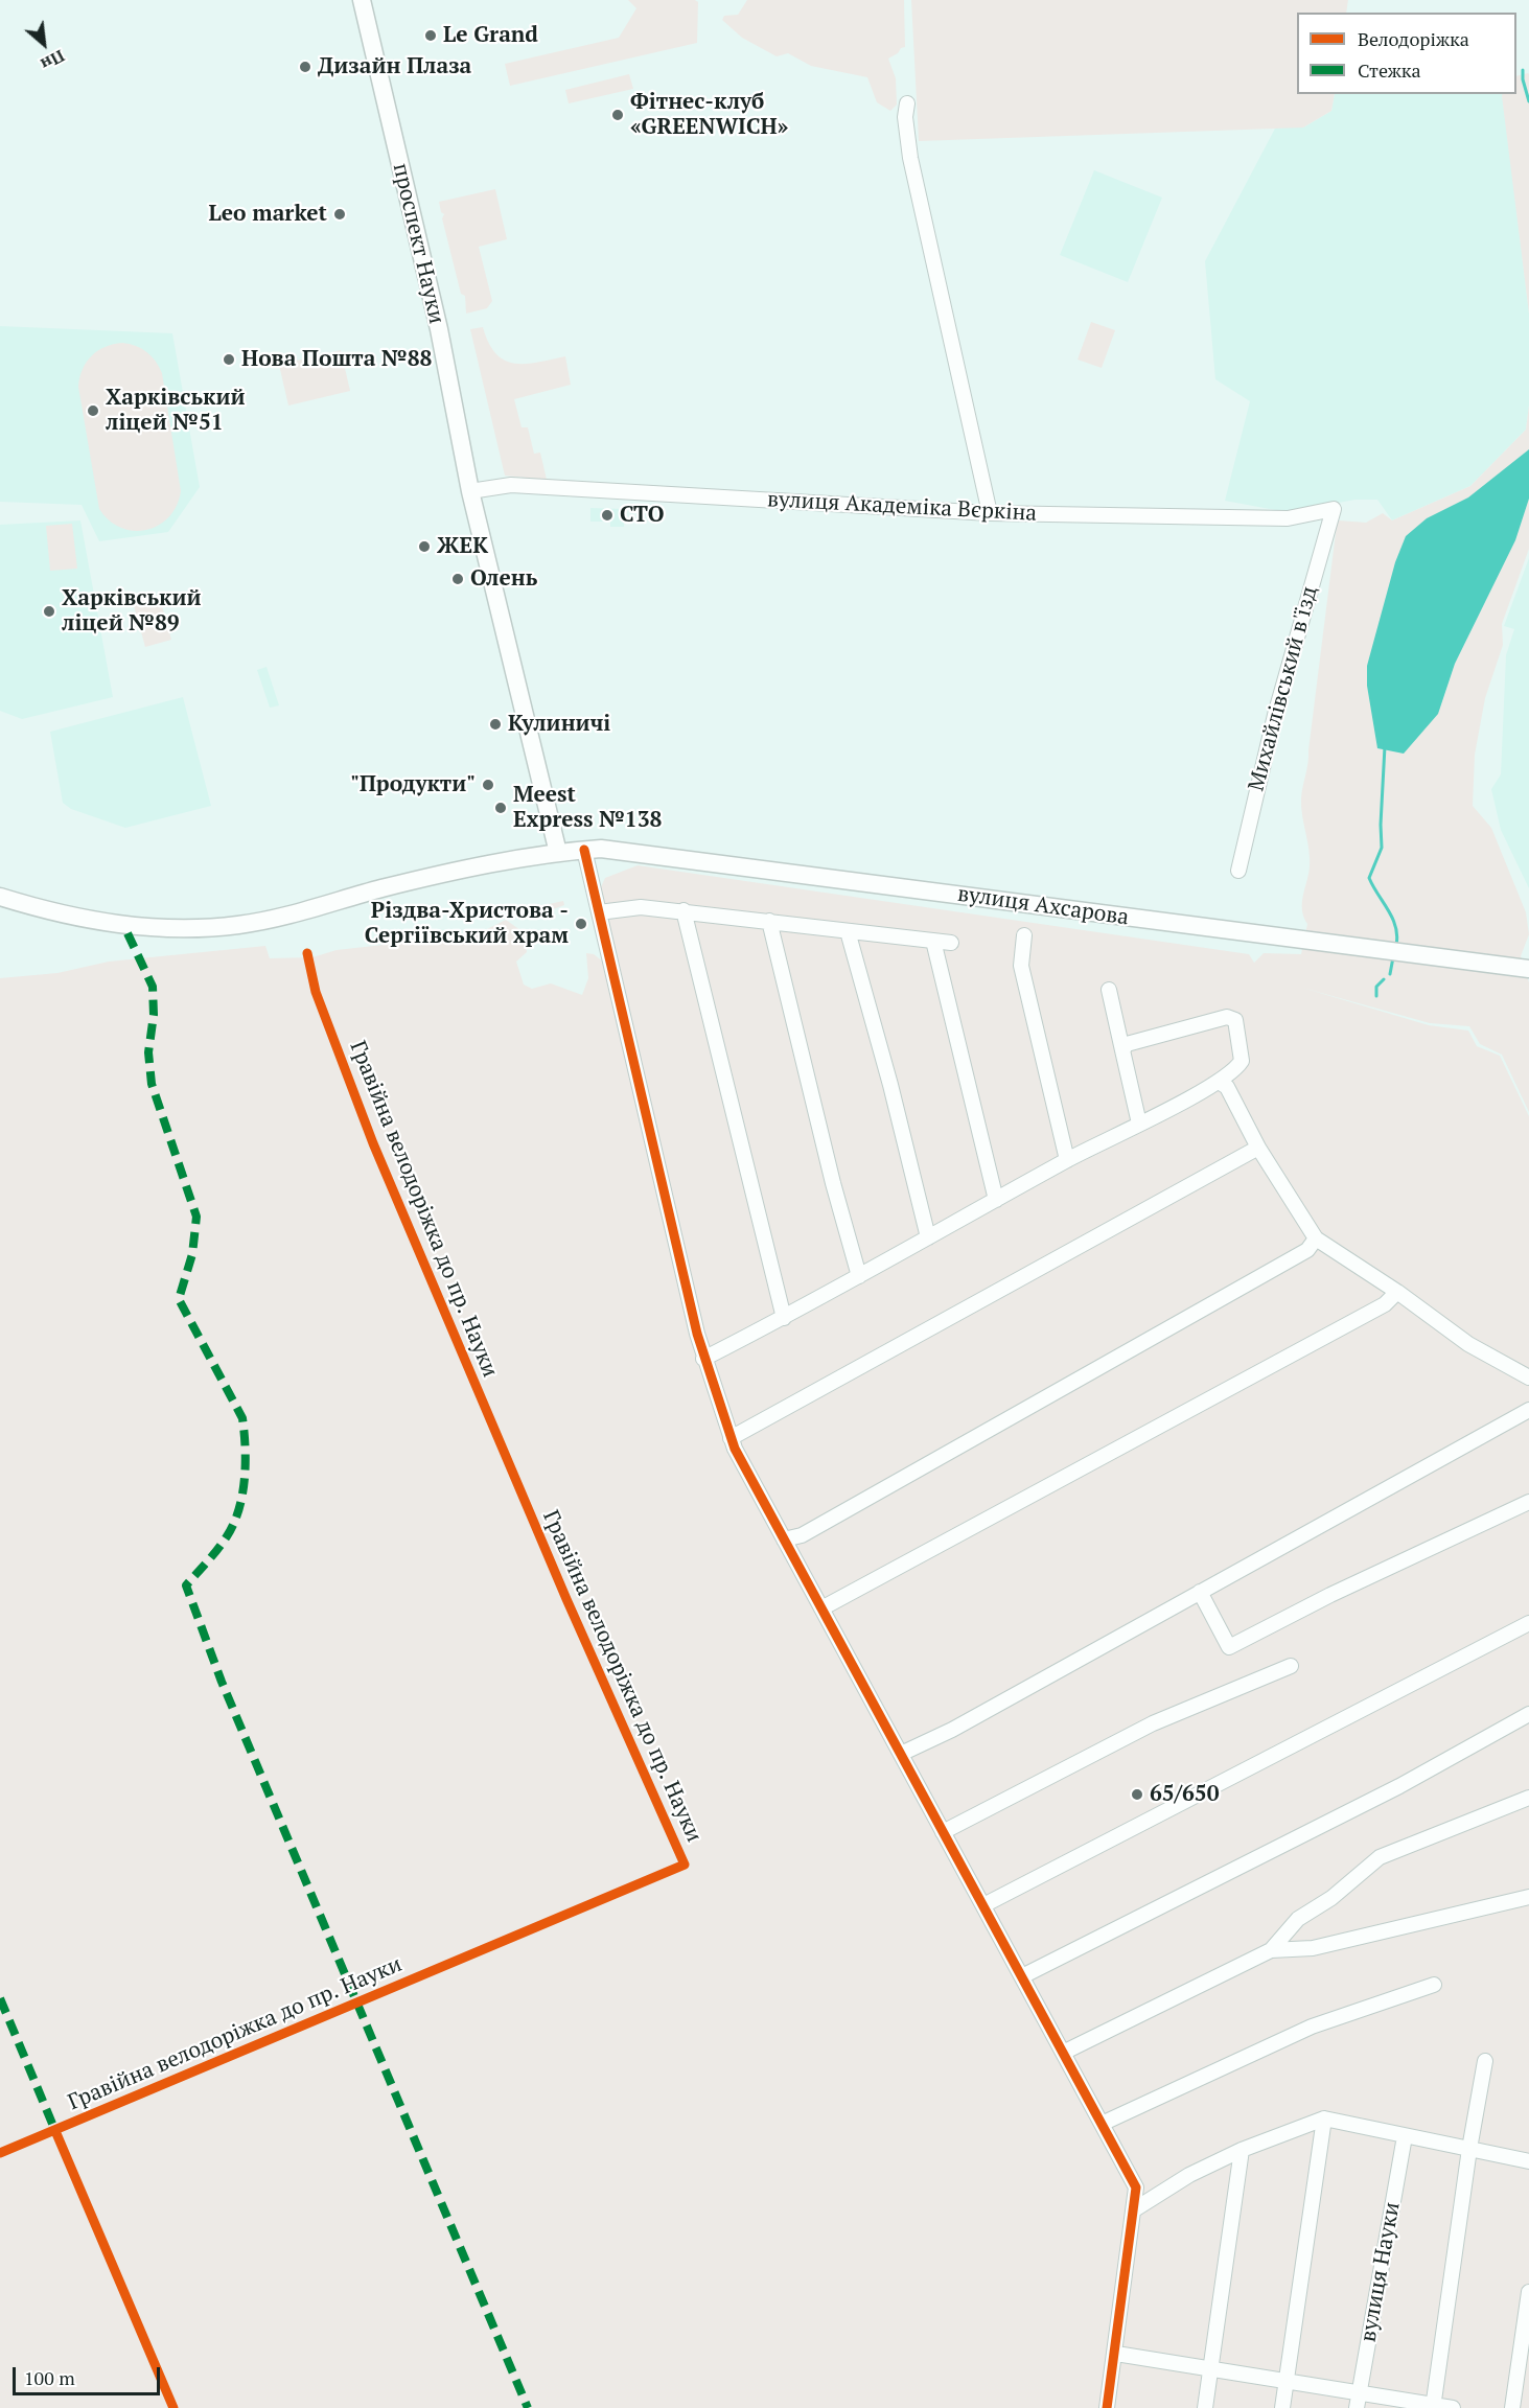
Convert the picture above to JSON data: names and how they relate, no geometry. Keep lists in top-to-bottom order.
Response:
{
  "streets": {
    "main road": ["проспект Науки", "вулиця Ахсарова"],
    "street": ["вулиця Академіка Вєркіна", "Михайлівський в'їзд", "вулиця Науки"],
    "cycle path": ["Гравійна велодоріжка до пр. Науки"]
  },
  "crossings": [
    ["проспект Науки", "вулиця Академіка Вєркіна"],
    ["проспект Науки", "вулиця Ахсарова"],
    ["вулиця Академіка Вєркіна", "Михайлівський в'їзд"]
  ],
  "places": [
    "Le Grand",
    "Дизайн Плаза",
    "Фітнес-клуб «GREENWICH»",
    "Leo market",
    "Нова Пошта №88",
    "Харківський ліцей №51",
    "СТО",
    "ЖЕК",
    "Олень",
    "Харківський ліцей №89",
    "Кулиничі",
    "\"Продукти\"",
    "Meest Express №138",
    "Різдва-Христова - Сергіївський храм",
    "65/650"
  ],
  "legend": ["Велодоріжка", "Стежка"],
  "scale_bar": "100 m",
  "north": "bottom right"
}
